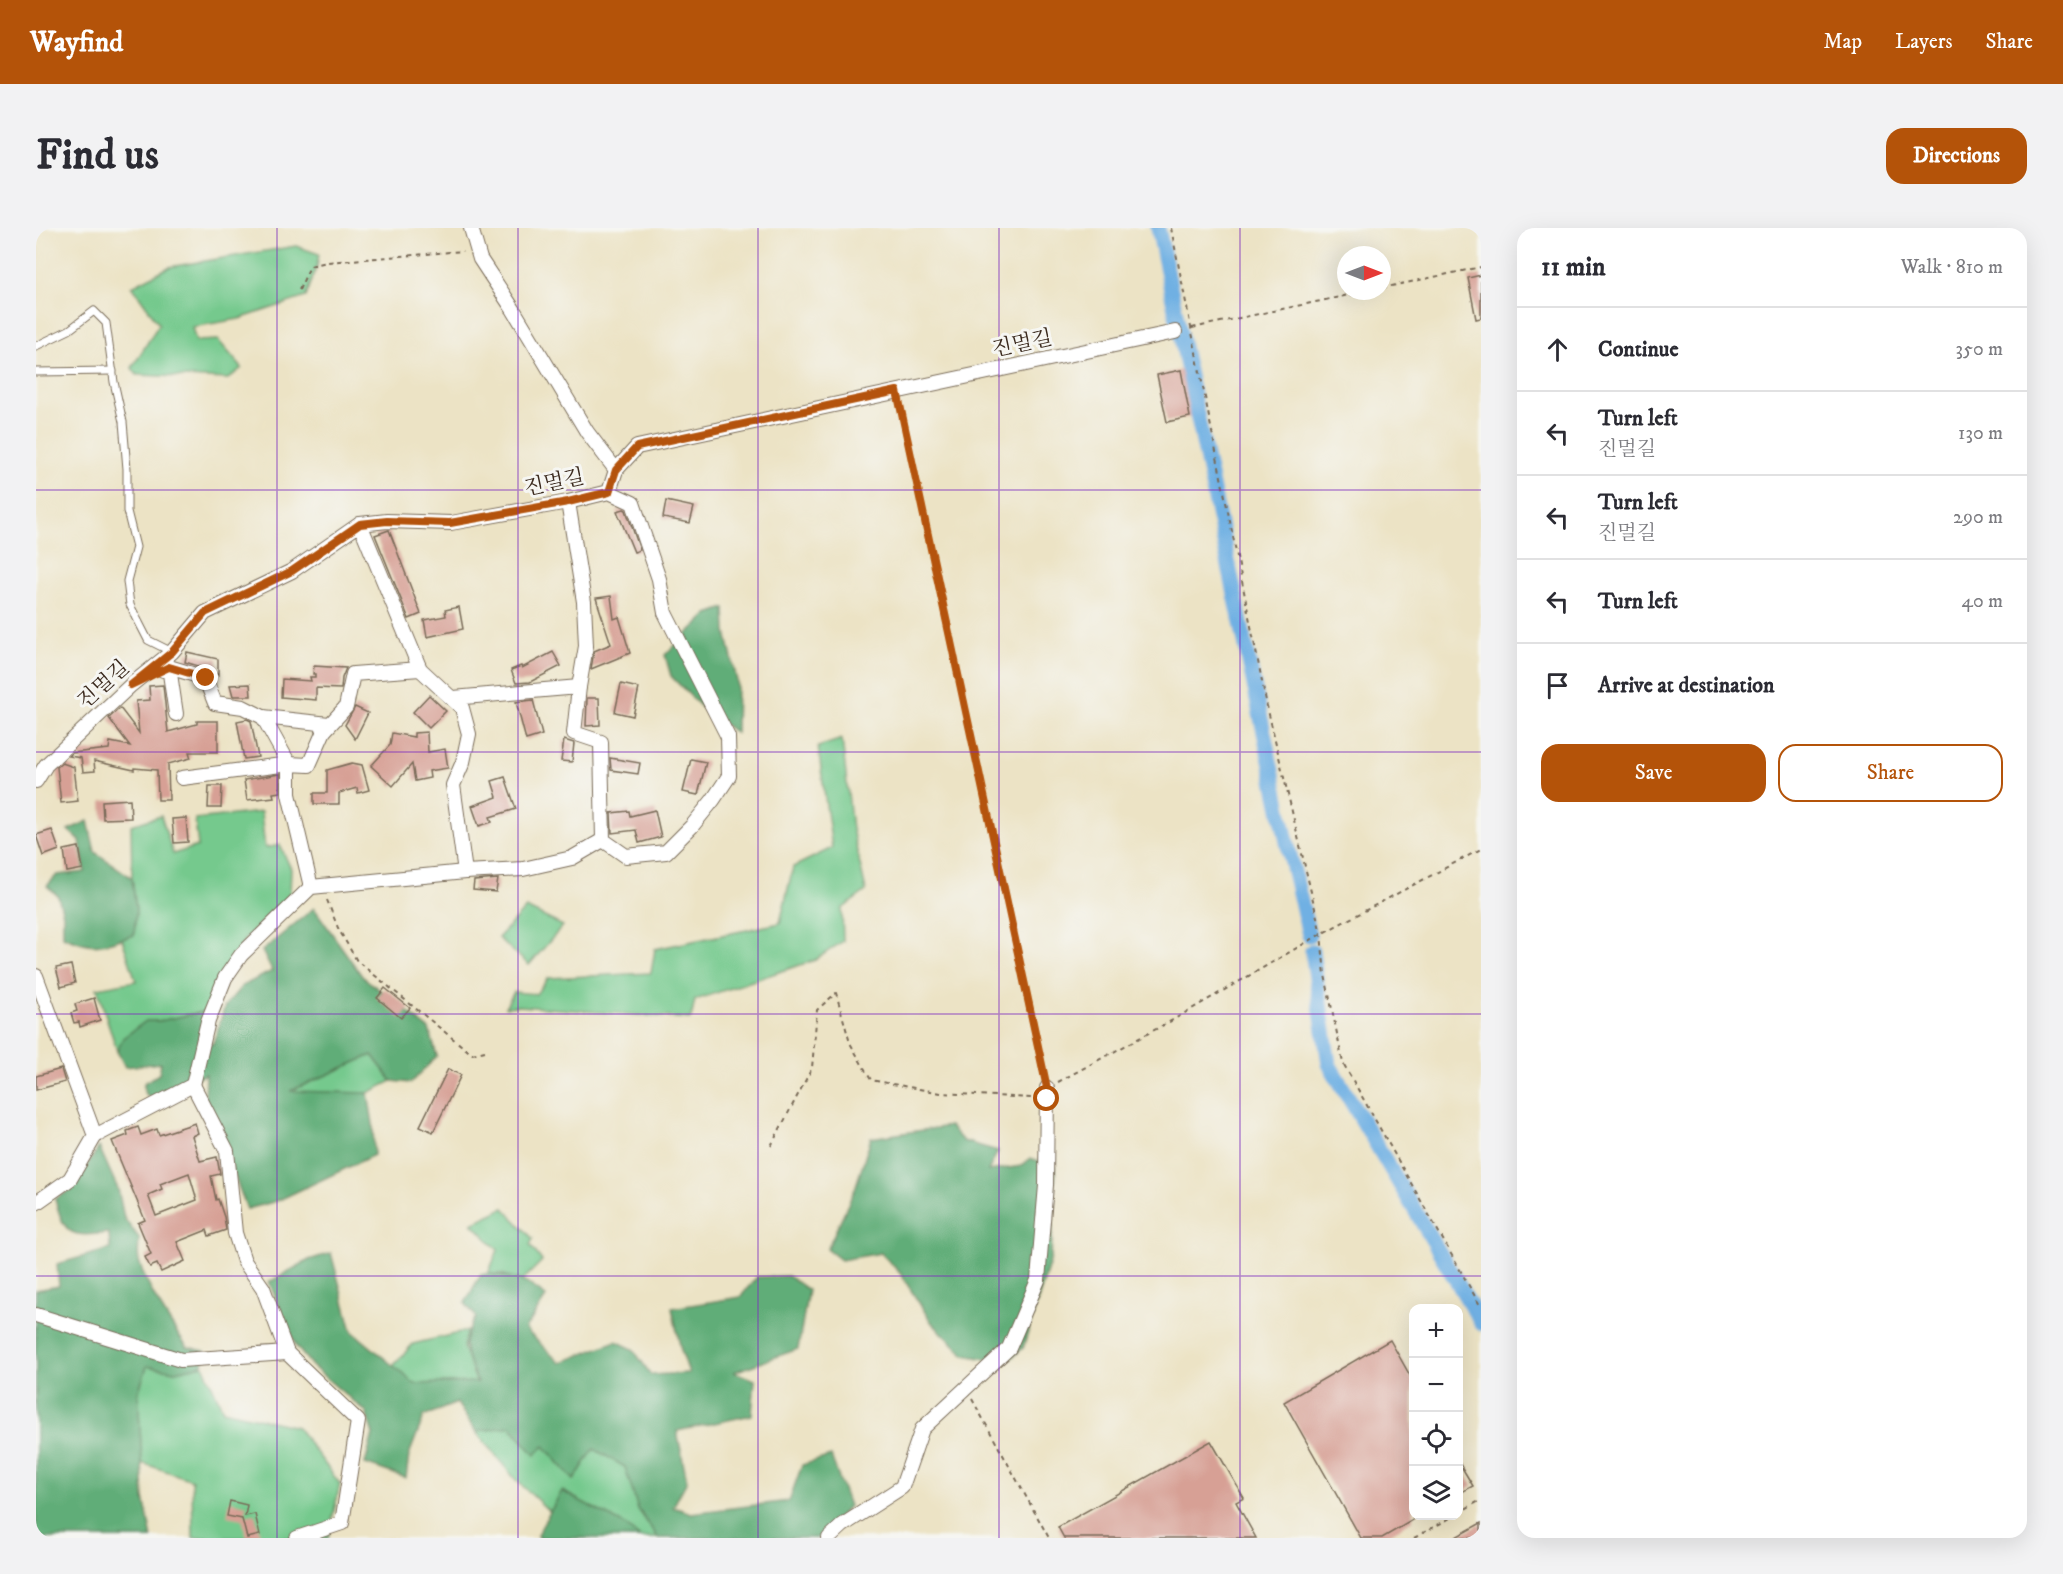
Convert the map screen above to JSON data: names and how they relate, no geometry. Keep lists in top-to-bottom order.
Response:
{
  "streets": {
    "street": ["진멀길"]
  },
  "north": "right",
  "page": {
    "header": "Wayfind",
    "nav": ["Map", "Layers", "Share"],
    "buttons": [
      "Directions",
      ["Save", "Share"]
    ],
    "title": "Find us",
    "heading": ["11 min", "Walk · 810 m"],
    "list": [
      ["Continue", "350 m"],
      ["Turn left", "진멀길", "130 m"],
      ["Turn left", "진멀길", "290 m"],
      ["Turn left", "40 m"],
      "Arrive at destination"
    ],
    "map_buttons": ["+", "−"]
  }
}
